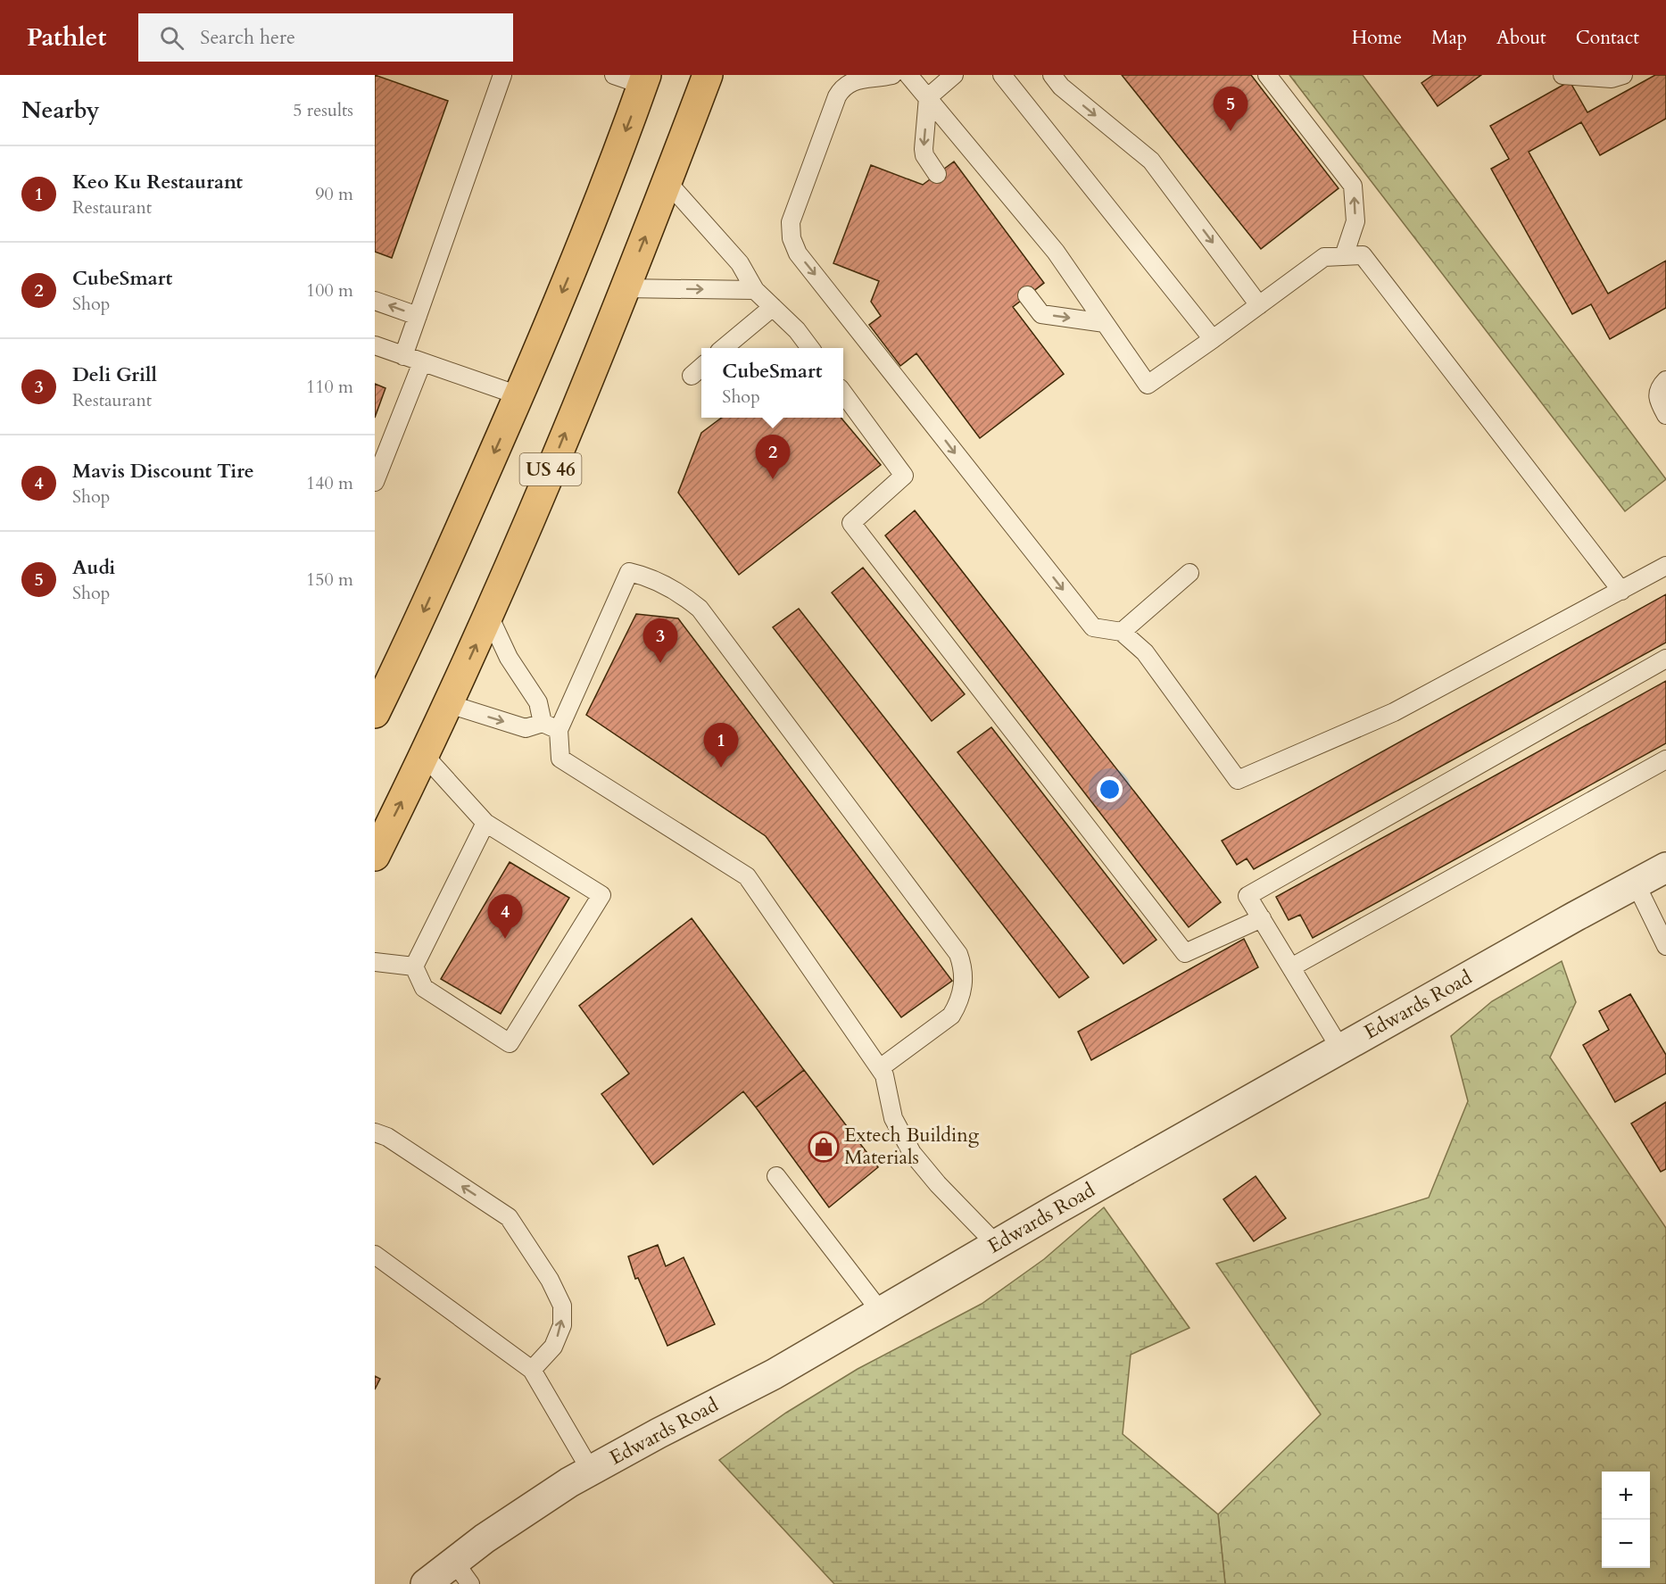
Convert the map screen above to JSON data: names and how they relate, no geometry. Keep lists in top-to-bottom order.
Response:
{
  "streets": {
    "highway": ["US 46"],
    "street": ["Edwards Road"]
  },
  "places": {
    "shop": ["Extech Building Materials"]
  },
  "page": {
    "header": "Pathlet",
    "search": "Search here",
    "nav": [
      "Home",
      "Map",
      "About",
      "Contact"
    ],
    "heading": ["Nearby", "5 results"],
    "pins": [
      "5",
      "2",
      "3",
      "1",
      "4"
    ],
    "list": [
      {
        "mark": "1",
        "name": "Keo Ku Restaurant",
        "note": "Restaurant",
        "value": "90 m"
      },
      {
        "mark": "2",
        "name": "CubeSmart",
        "note": "Shop",
        "value": "100 m"
      },
      {
        "mark": "3",
        "name": "Deli Grill",
        "note": "Restaurant",
        "value": "110 m"
      },
      {
        "mark": "4",
        "name": "Mavis Discount Tire",
        "note": "Shop",
        "value": "140 m"
      },
      {
        "mark": "5",
        "name": "Audi",
        "note": "Shop",
        "value": "150 m"
      }
    ],
    "popup": ["CubeSmart", "Shop"],
    "map_buttons": ["+", "−"]
  }
}
